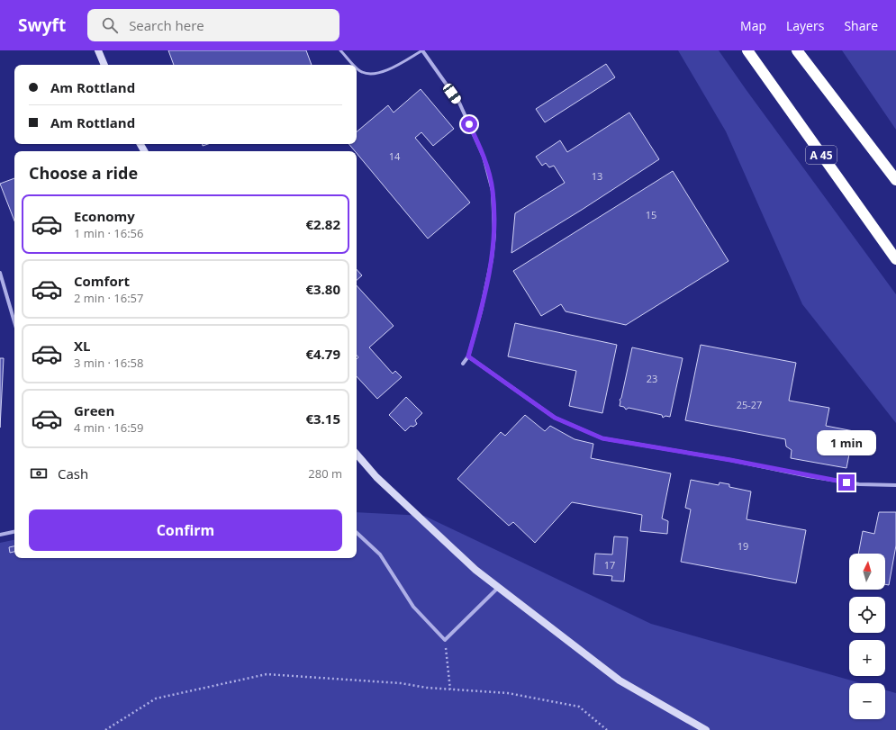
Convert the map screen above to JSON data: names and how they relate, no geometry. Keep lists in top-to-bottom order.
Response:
{
  "streets": {
    "highway": ["A 45"]
  },
  "house_numbers": [
    "14",
    "13",
    "15",
    "23",
    "25-27",
    "19",
    "17"
  ],
  "north": "top",
  "page": {
    "header": "Swyft",
    "search": "Search here",
    "nav": ["Map", "Layers", "Share"],
    "banner": ["Am Rottland", "Am Rottland"],
    "heading": "Choose a ride",
    "list": [
      {
        "name": "Economy",
        "note": "1 min · 16:56",
        "value": "€2.82"
      },
      {
        "name": "Comfort",
        "note": "2 min · 16:57",
        "value": "€3.80"
      },
      {
        "name": "XL",
        "note": "3 min · 16:58",
        "value": "€4.79"
      },
      {
        "name": "Green",
        "note": "4 min · 16:59",
        "value": "€3.15"
      }
    ],
    "bubble": "1 min",
    "pay": ["Cash", "280 m"],
    "buttons": "Confirm",
    "map_buttons": ["+", "−"]
  }
}
